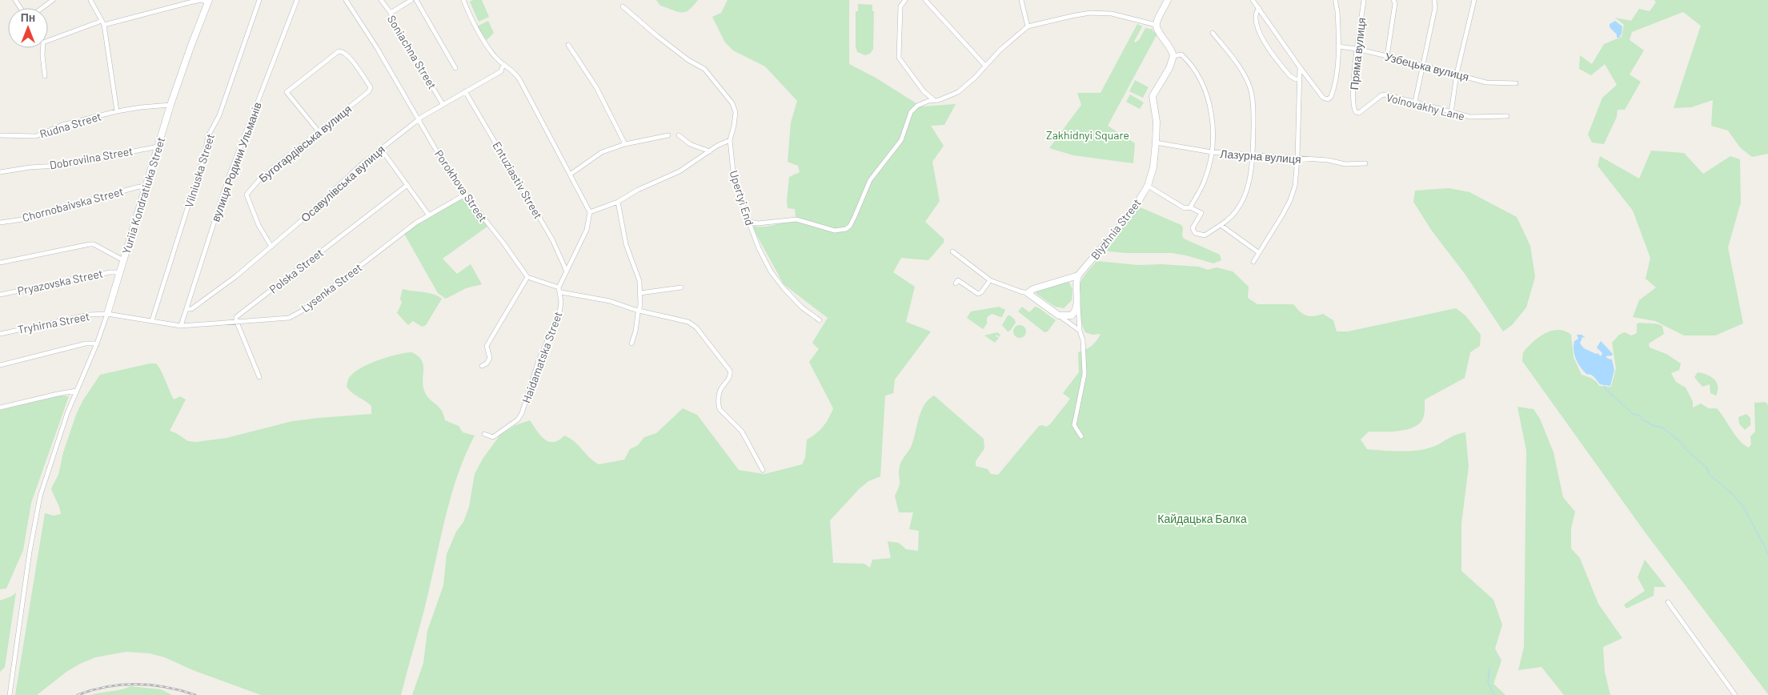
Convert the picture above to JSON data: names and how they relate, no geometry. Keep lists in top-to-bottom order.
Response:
{
  "streets": {
    "street": [
      "Soniachna Street",
      "Пряма вулиця",
      "Узбецька вулиця",
      "Volnovakhy Lane",
      "Rudna Street",
      "Бугогардівська вулиця",
      "Лазурна вулиця",
      "Dobrovilna Street",
      "вулиця Родини Ульманів",
      "Vilniuska Street",
      "Entuziastiv Street",
      "Осавулівська вулиця",
      "Porokhova Street",
      "Yuriia Kondratiuka Street",
      "Upertyi End",
      "Chornobaivska Street",
      "Blyzhnia Street",
      "Polska Street",
      "Pryazovska Street",
      "Lysenka Street",
      "Tryhirna Street",
      "Haidamatska Street"
    ]
  },
  "crossings": [
    ["Soniachna Street", "Осавулівська вулиця"],
    ["Пряма вулиця", "Узбецька вулиця"],
    ["Пряма вулиця", "Volnovakhy Lane"],
    ["Rudna Street", "Yuriia Kondratiuka Street"],
    ["Бугогардівська вулиця", "Осавулівська вулиця"],
    ["Лазурна вулиця", "Blyzhnia Street"],
    ["Dobrovilna Street", "Yuriia Kondratiuka Street"],
    ["вулиця Родини Ульманів", "Осавулівська вулиця"],
    ["вулиця Родини Ульманів", "Lysenka Street"],
    ["Vilniuska Street", "Lysenka Street"],
    ["Entuziastiv Street", "Осавулівська вулиця"],
    ["Entuziastiv Street", "Haidamatska Street"],
    ["Осавулівська вулиця", "Porokhova Street"],
    ["Porokhova Street", "Lysenka Street"],
    ["Yuriia Kondratiuka Street", "Chornobaivska Street"],
    ["Yuriia Kondratiuka Street", "Pryazovska Street"],
    ["Yuriia Kondratiuka Street", "Lysenka Street"],
    ["Yuriia Kondratiuka Street", "Tryhirna Street"],
    ["Polska Street", "Lysenka Street"],
    ["Lysenka Street", "Tryhirna Street"]
  ],
  "parks": ["Zakhidnyi Square", "Кайдацька Балка"],
  "north": "top"
}
